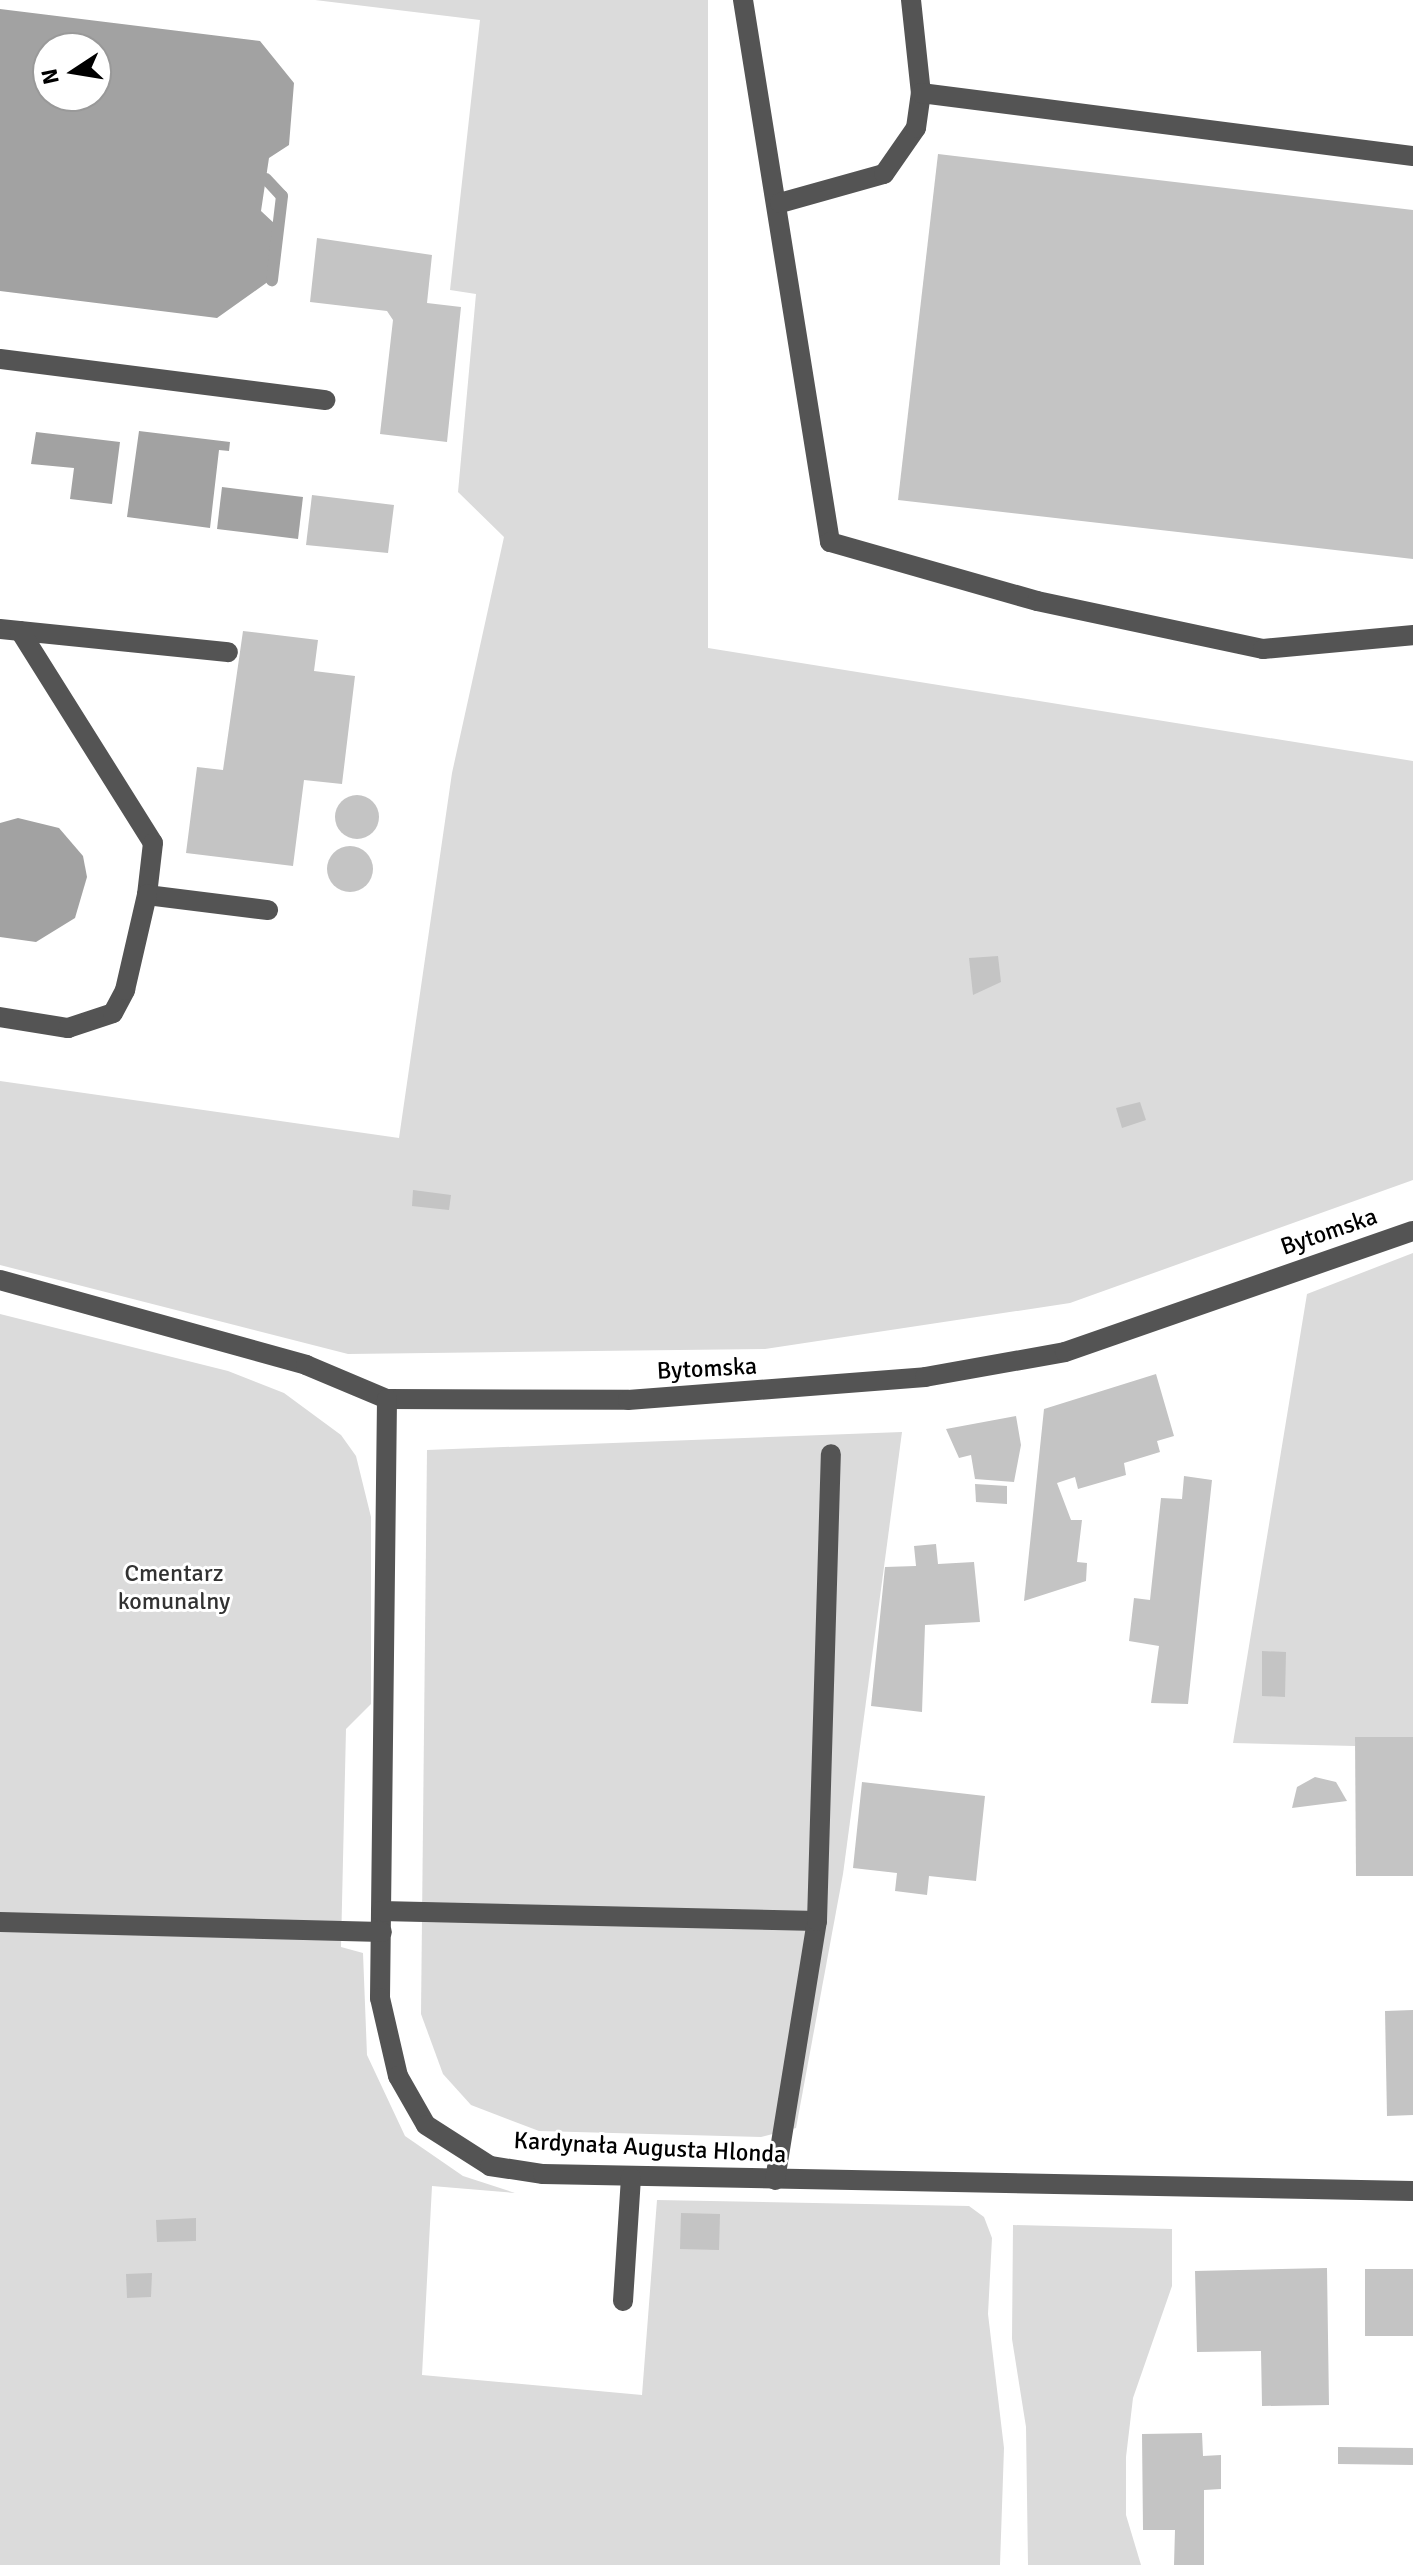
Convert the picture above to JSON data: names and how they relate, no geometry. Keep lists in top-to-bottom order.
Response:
{
  "streets": {
    "street": ["Bytomska", "Kardynała Augusta Hlonda"]
  },
  "crossings": [
    ["Bytomska", "Kardynała Augusta Hlonda"]
  ],
  "parks": ["Cmentarz komunalny"],
  "north": "left"
}
